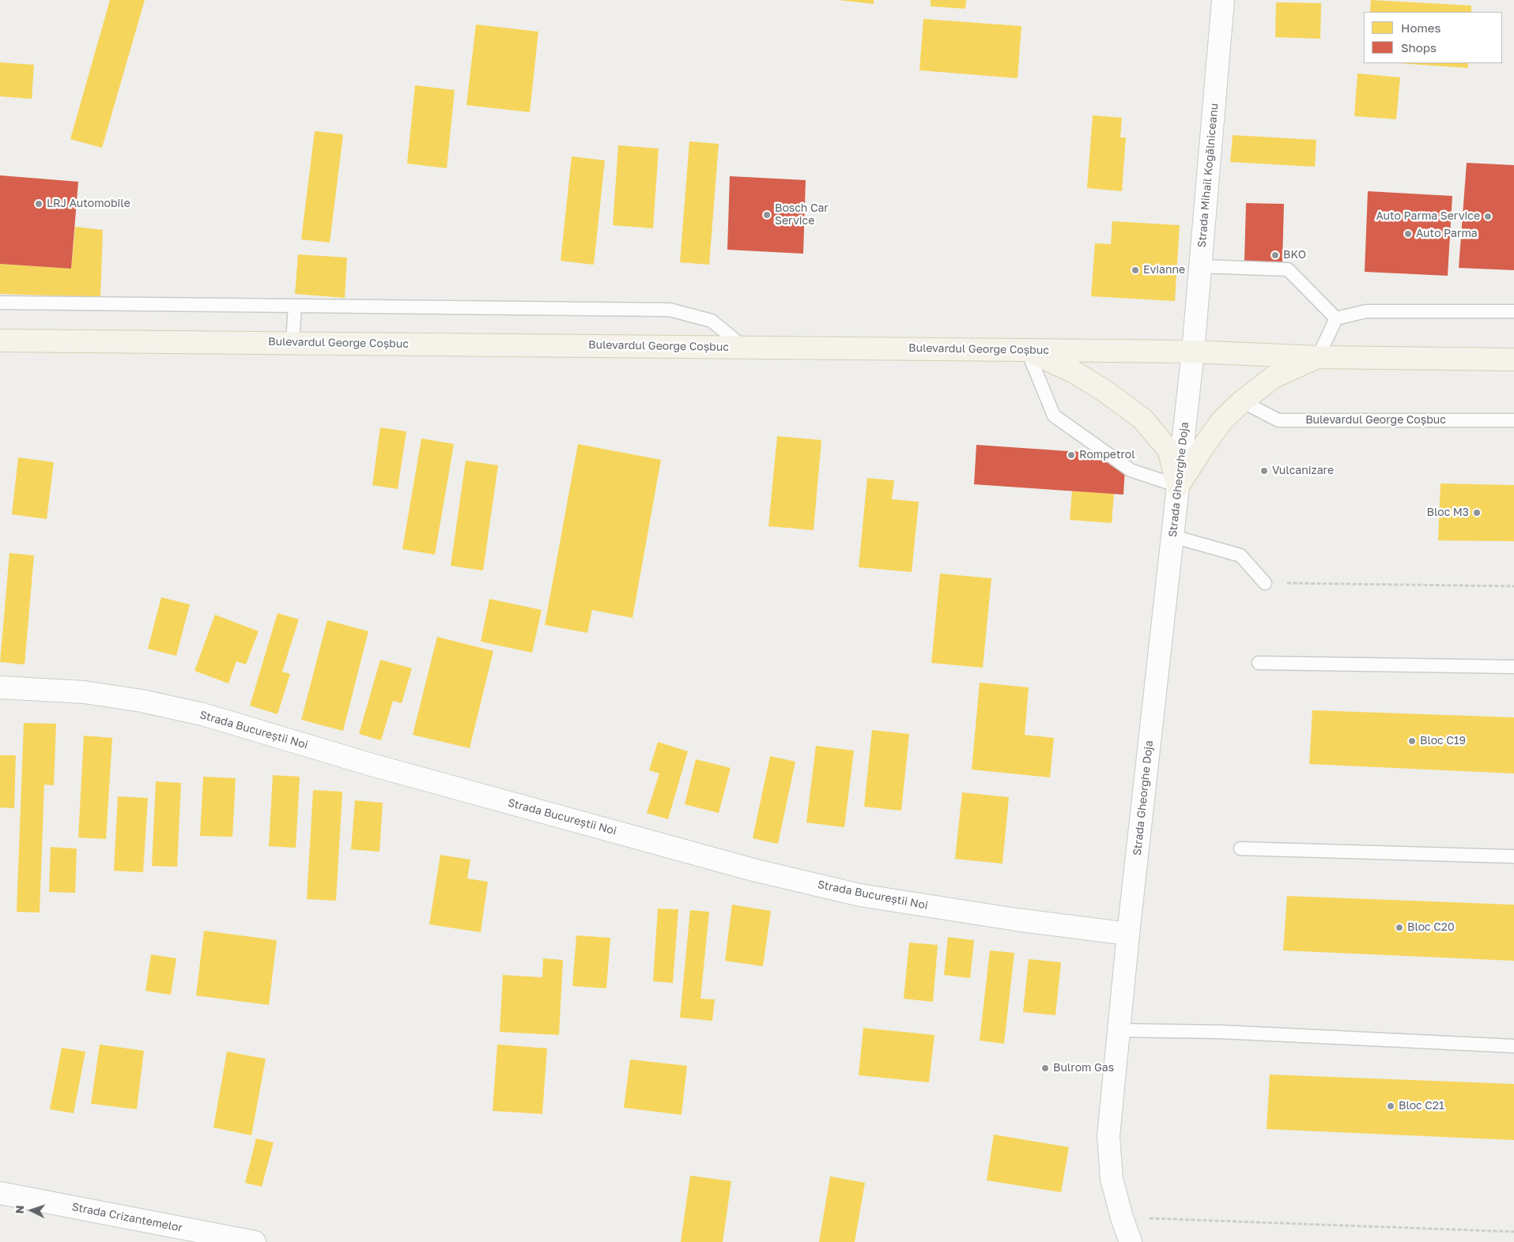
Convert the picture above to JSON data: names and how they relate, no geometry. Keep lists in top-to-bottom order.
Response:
{
  "streets": {
    "main road": ["Bulevardul George Coșbuc"],
    "street": [
      "Strada Mihail Kogălniceanu",
      "Strada Gheorghe Doja",
      "Strada Bucureștii Noi",
      "Strada Crizantemelor"
    ]
  },
  "crossings": [
    ["Strada Mihail Kogălniceanu", "Bulevardul George Coșbuc"],
    ["Strada Mihail Kogălniceanu", "Strada Gheorghe Doja"],
    ["Bulevardul George Coșbuc", "Strada Gheorghe Doja"],
    ["Strada Gheorghe Doja", "Strada Bucureștii Noi"]
  ],
  "places": [
    "LRJ Automobile",
    "Bosch Car Service",
    "Auto Parma Service",
    "Auto Parma",
    "BKO",
    "Evianne",
    "Rompetrol",
    "Vulcanizare",
    "Bloc M3",
    "Bloc C19",
    "Bloc C20",
    "Bulrom Gas",
    "Bloc C21"
  ],
  "legend": ["Homes", "Shops"],
  "north": "left"
}
